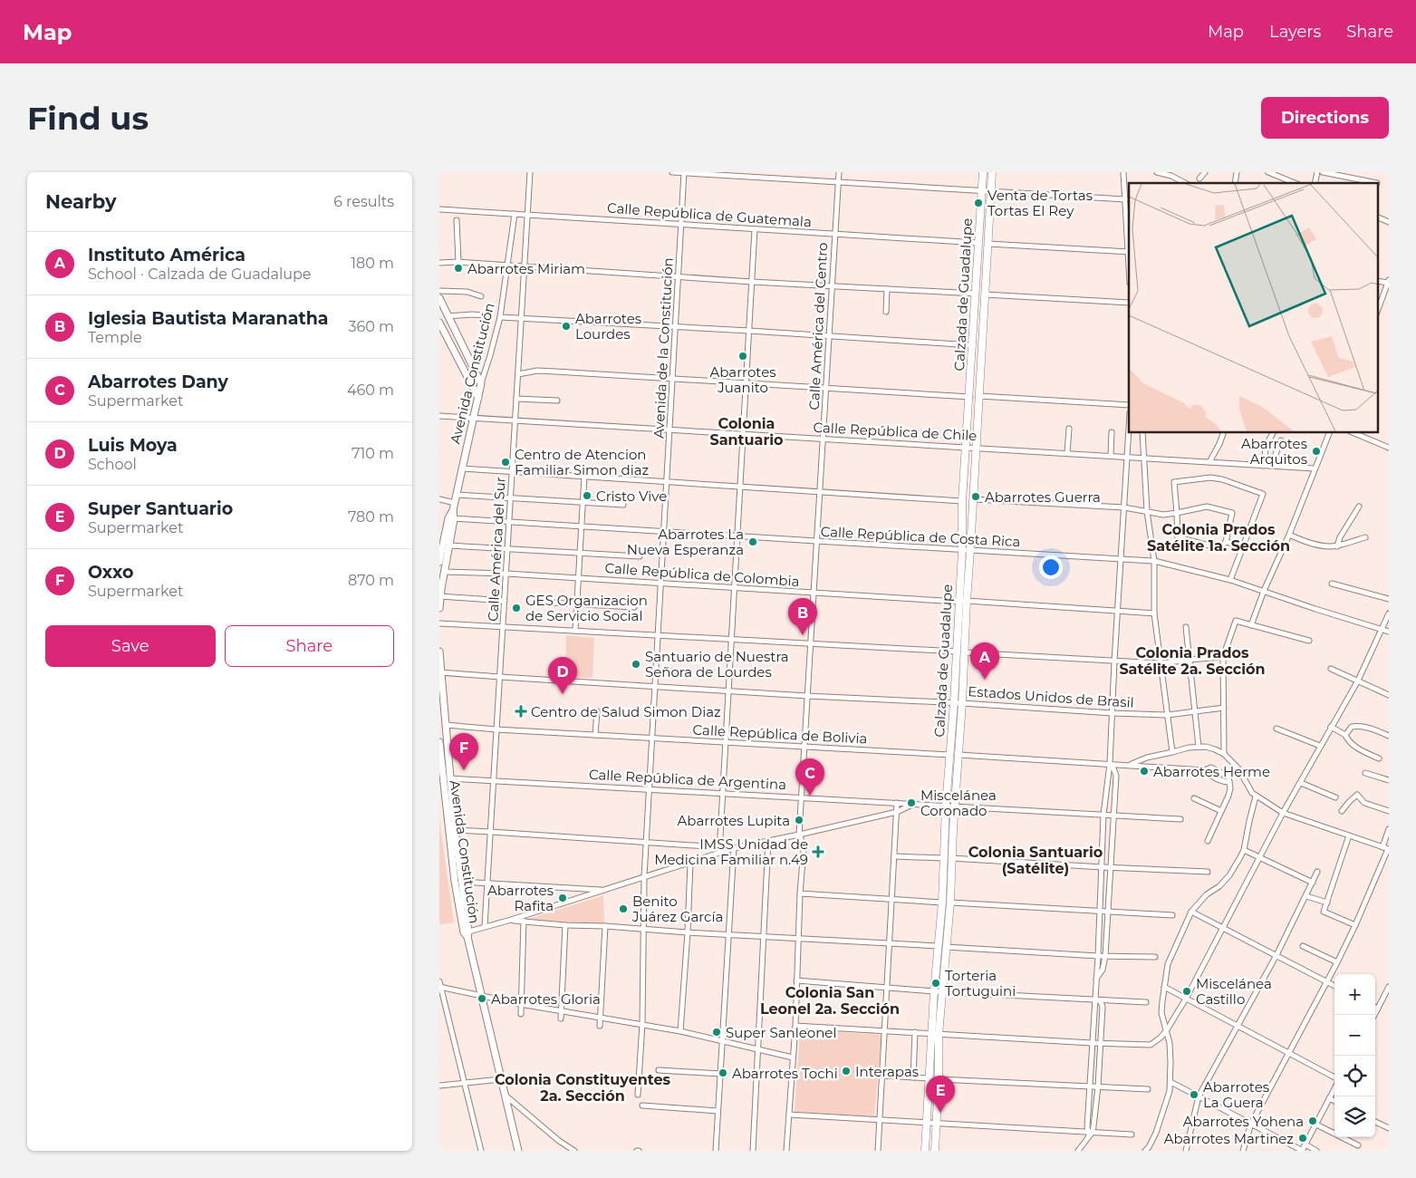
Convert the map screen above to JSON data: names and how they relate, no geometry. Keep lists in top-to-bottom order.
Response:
{
  "streets": {
    "main road": ["Calzada de Guadalupe", "Avenida Constitución"],
    "street": [
      "Calle República de Guatemala",
      "Calle América del Centro",
      "Avenida de la Constitución",
      "Calle República de Chile",
      "Calle República de Costa Rica",
      "Calle América del Sur",
      "Calle República de Colombia",
      "Estados Unidos de Brasil",
      "Calle República de Bolivia",
      "Calle República de Argentina"
    ]
  },
  "crossings": [
    ["Calle República de Guatemala", "Calzada de Guadalupe"],
    ["Calle República de Guatemala", "Calle América del Centro"],
    ["Calle República de Guatemala", "Avenida de la Constitución"],
    ["Calle República de Guatemala", "Avenida Constitución"],
    ["Calle República de Guatemala", "Calle América del Sur"],
    ["Calzada de Guadalupe", "Calle República de Chile"],
    ["Calzada de Guadalupe", "Calle República de Costa Rica"],
    ["Calzada de Guadalupe", "Calle República de Colombia"],
    ["Calzada de Guadalupe", "Estados Unidos de Brasil"],
    ["Calzada de Guadalupe", "Calle República de Bolivia"],
    ["Calzada de Guadalupe", "Calle República de Argentina"],
    ["Calle América del Centro", "Calle República de Chile"],
    ["Calle América del Centro", "Calle República de Costa Rica"],
    ["Calle América del Centro", "Calle República de Colombia"],
    ["Calle América del Centro", "Estados Unidos de Brasil"],
    ["Calle América del Centro", "Calle República de Bolivia"],
    ["Calle América del Centro", "Calle República de Argentina"],
    ["Avenida de la Constitución", "Calle República de Chile"],
    ["Avenida de la Constitución", "Calle República de Costa Rica"],
    ["Avenida de la Constitución", "Calle República de Colombia"],
    ["Avenida de la Constitución", "Estados Unidos de Brasil"],
    ["Avenida de la Constitución", "Calle República de Bolivia"],
    ["Avenida de la Constitución", "Calle República de Argentina"],
    ["Avenida Constitución", "Calle República de Chile"],
    ["Avenida Constitución", "Calle República de Costa Rica"],
    ["Avenida Constitución", "Calle República de Colombia"],
    ["Avenida Constitución", "Estados Unidos de Brasil"],
    ["Avenida Constitución", "Calle República de Bolivia"],
    ["Avenida Constitución", "Calle República de Argentina"],
    ["Calle República de Chile", "Calle América del Sur"],
    ["Calle República de Costa Rica", "Calle América del Sur"],
    ["Calle América del Sur", "Calle República de Colombia"],
    ["Calle América del Sur", "Estados Unidos de Brasil"],
    ["Calle América del Sur", "Calle República de Bolivia"],
    ["Calle América del Sur", "Calle República de Argentina"]
  ],
  "districts": [
    "Colonia Santuario",
    "Colonia Prados Satélite 1a. Sección",
    "Colonia Prados Satélite 2a. Sección",
    "Colonia Santuario (Satélite)",
    "Colonia San Leonel 2a. Sección",
    "Colonia Constituyentes 2a. Sección"
  ],
  "places": {
    "other": [
      "Venta de Tortas Tortas El Rey",
      "Abarrotes Miriam",
      "Abarrotes Lourdes",
      "Abarrotes Juanito",
      "Abarrotes Arquitos",
      "Centro de Atencion Familiar Simon diaz",
      "Cristo Vive",
      "Abarrotes Guerra",
      "Abarrotes La Nueva Esperanza",
      "GES Organizacion de Servicio Social",
      "Santuario de Nuestra Señora de Lourdes",
      "Abarrotes Herme",
      "Miscelánea Coronado",
      "Abarrotes Lupita",
      "Abarrotes Rafita",
      "Benito Juárez García",
      "Torteria Tortuguini",
      "Miscelánea Castillo",
      "Abarrotes Gloria",
      "Super Sanleonel",
      "Interapas",
      "Abarrotes Tochi",
      "Abarrotes La Guera",
      "Abarrotes Yohena",
      "Abarrotes Martinez"
    ],
    "health": ["Centro de Salud Simon Diaz", "IMSS Unidad de Medicina Familiar n.49"]
  },
  "page": {
    "header": "Map",
    "nav": ["Map", "Layers", "Share"],
    "buttons": [
      "Directions",
      ["Save", "Share"]
    ],
    "title": "Find us",
    "heading": ["Nearby", "6 results"],
    "list": [
      {
        "mark": "A",
        "name": "Instituto América",
        "note": "School · Calzada de Guadalupe",
        "value": "180 m"
      },
      {
        "mark": "B",
        "name": "Iglesia Bautista Maranatha",
        "note": "Temple",
        "value": "360 m"
      },
      {
        "mark": "C",
        "name": "Abarrotes Dany",
        "note": "Supermarket",
        "value": "460 m"
      },
      {
        "mark": "D",
        "name": "Luis Moya",
        "note": "School",
        "value": "710 m"
      },
      {
        "mark": "E",
        "name": "Super Santuario",
        "note": "Supermarket",
        "value": "780 m"
      },
      {
        "mark": "F",
        "name": "Oxxo",
        "note": "Supermarket",
        "value": "870 m"
      }
    ],
    "pins": [
      "B",
      "A",
      "D",
      "F",
      "C",
      "E"
    ],
    "map_buttons": ["+", "−"]
  }
}
